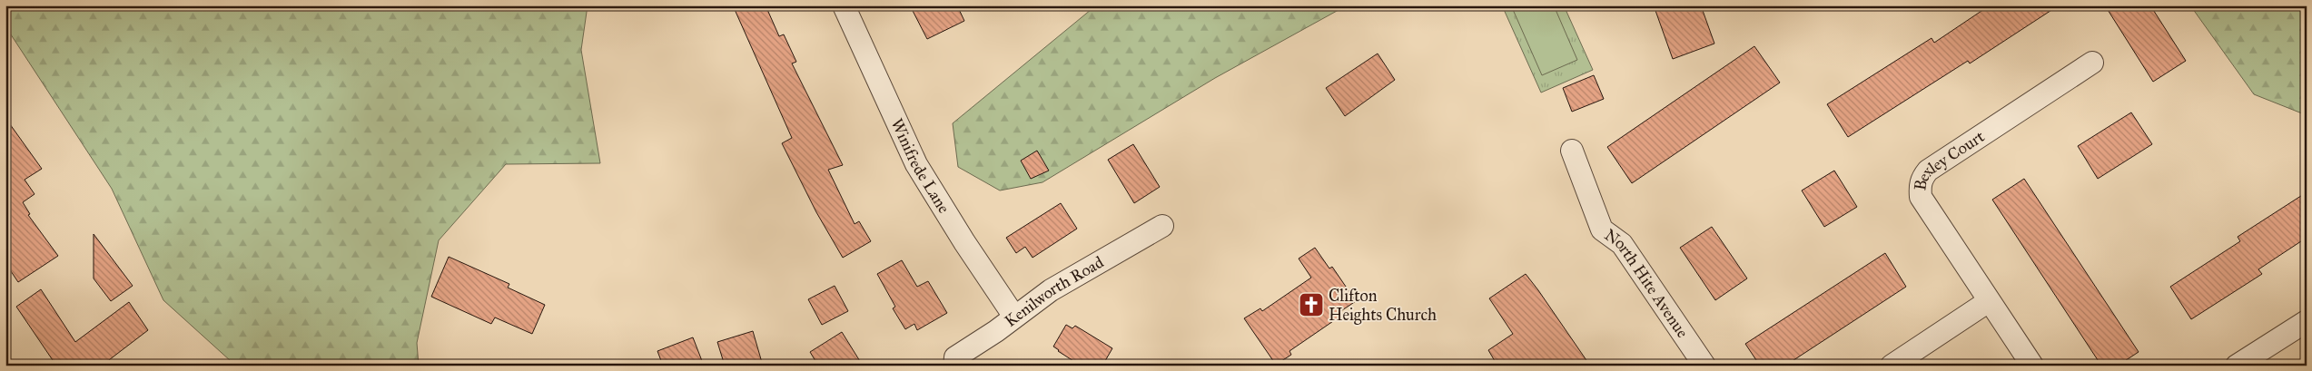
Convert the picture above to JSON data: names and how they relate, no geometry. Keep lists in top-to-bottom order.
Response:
{
  "streets": {
    "street": [
      "Bexley Court",
      "Winifrede Lane",
      "North Hite Avenue",
      "Kenilworth Road"
    ]
  },
  "crossings": [
    ["Winifrede Lane", "Kenilworth Road"]
  ],
  "places": {
    "church": ["Clifton Heights Church"]
  }
}
